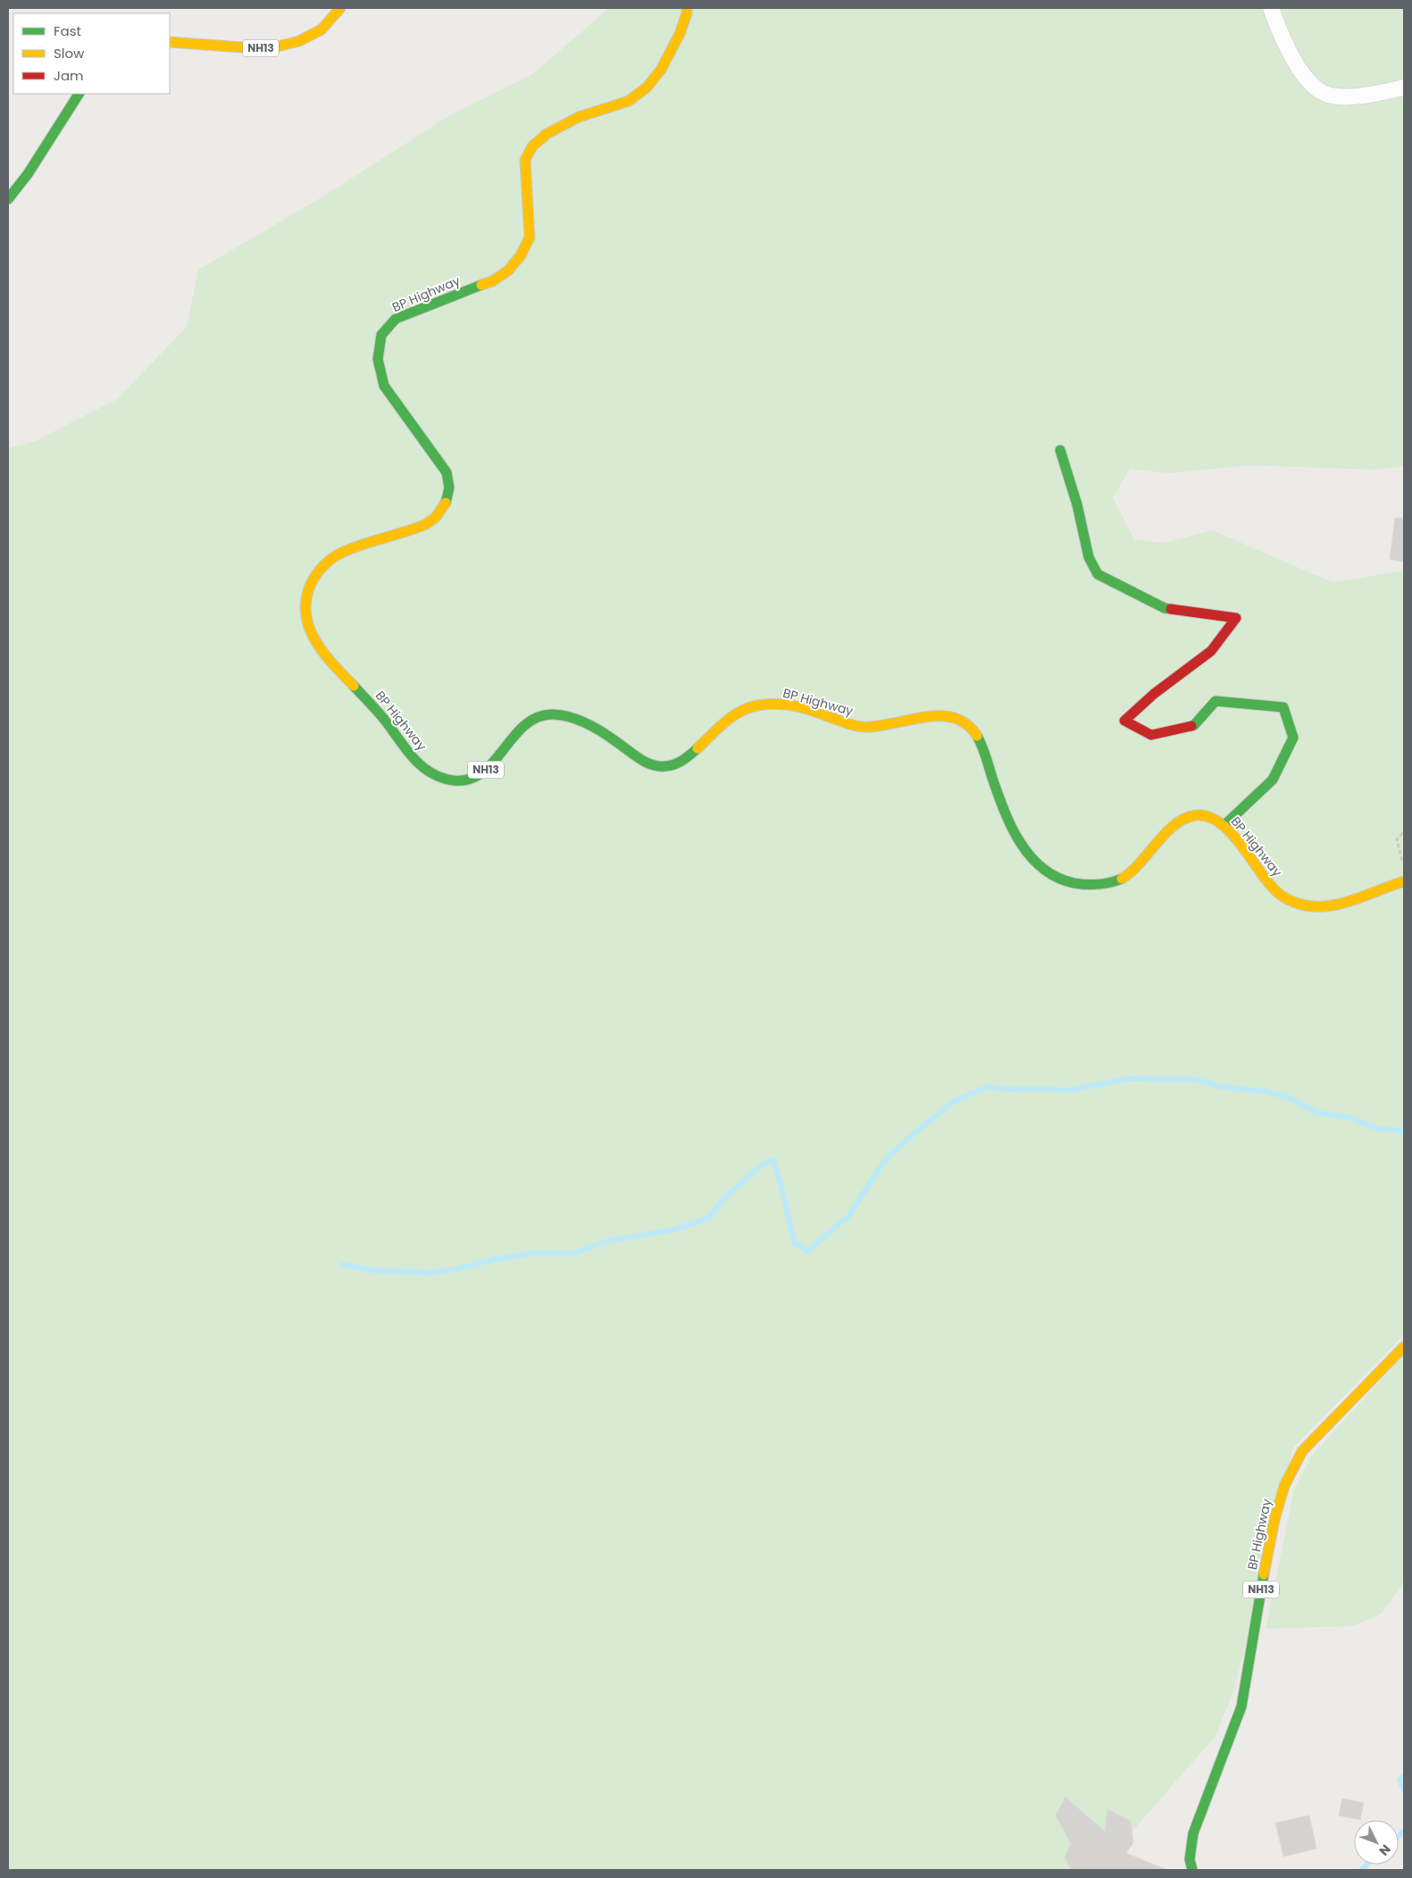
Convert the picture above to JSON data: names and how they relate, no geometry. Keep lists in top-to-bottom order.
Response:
{
  "streets": {
    "main road": ["NH13", "BP Highway"]
  },
  "legend": ["Fast", "Slow", "Jam"],
  "north": "bottom right"
}
